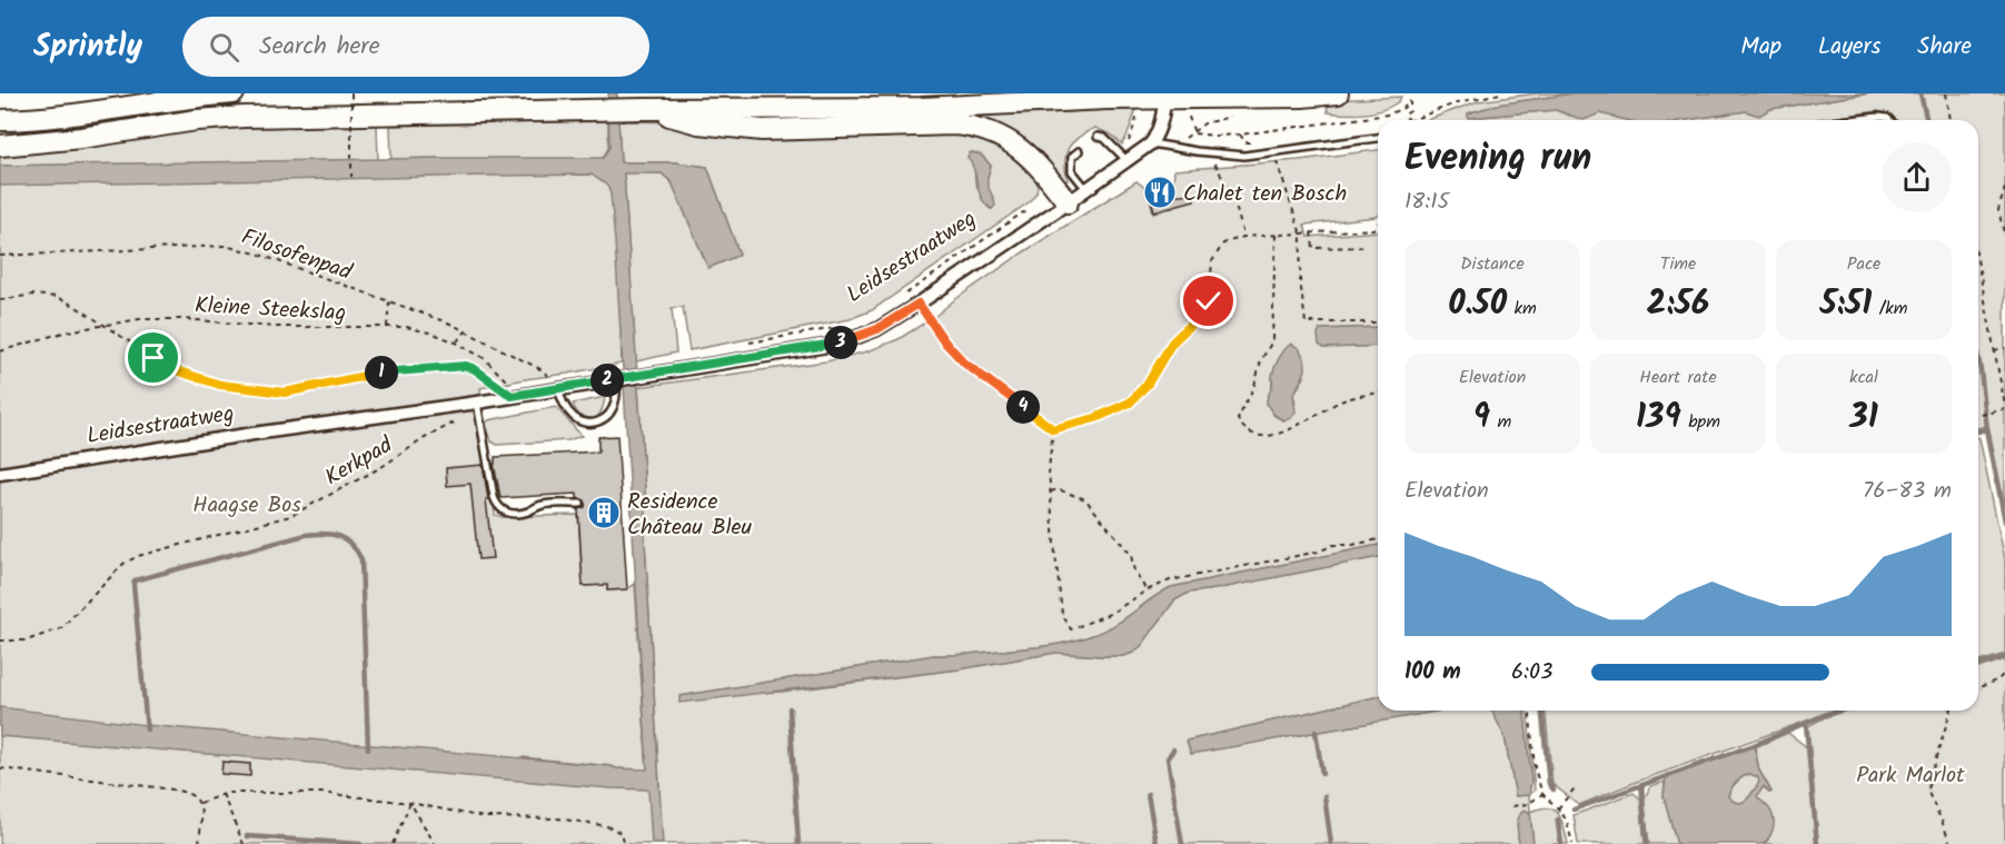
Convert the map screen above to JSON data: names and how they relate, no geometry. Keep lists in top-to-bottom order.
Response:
{
  "streets": {
    "street": ["Leidsestraatweg"],
    "path": ["Filosofenpad", "Kleine Steekslag", "Kerkpad"]
  },
  "crossings": [
    ["Filosofenpad", "Leidsestraatweg"],
    ["Leidsestraatweg", "Kleine Steekslag"],
    ["Leidsestraatweg", "Kerkpad"]
  ],
  "parks": ["Haagse Bos", "Park Marlot"],
  "places": {
    "restaurant": ["Chalet ten Bosch"],
    "building": ["Residence Château Bleu"]
  },
  "page": {
    "header": "Sprintly",
    "search": "Search here",
    "nav": ["Map", "Layers", "Share"],
    "heading": ["Evening run", "18:15"],
    "stats": [
      ["Distance", "0.50 km"],
      ["Time", "2:56"],
      ["Pace", "5:51 /km"],
      ["Elevation", "9 m"],
      ["Heart rate", "139 bpm"],
      ["kcal", "31"]
    ],
    "pins": [
      "3",
      "1",
      "2",
      "4"
    ],
    "chart": ["Elevation", "76–83 m"],
    "list": [
      {
        "name": "100 m",
        "note": "6:03"
      }
    ]
  }
}
